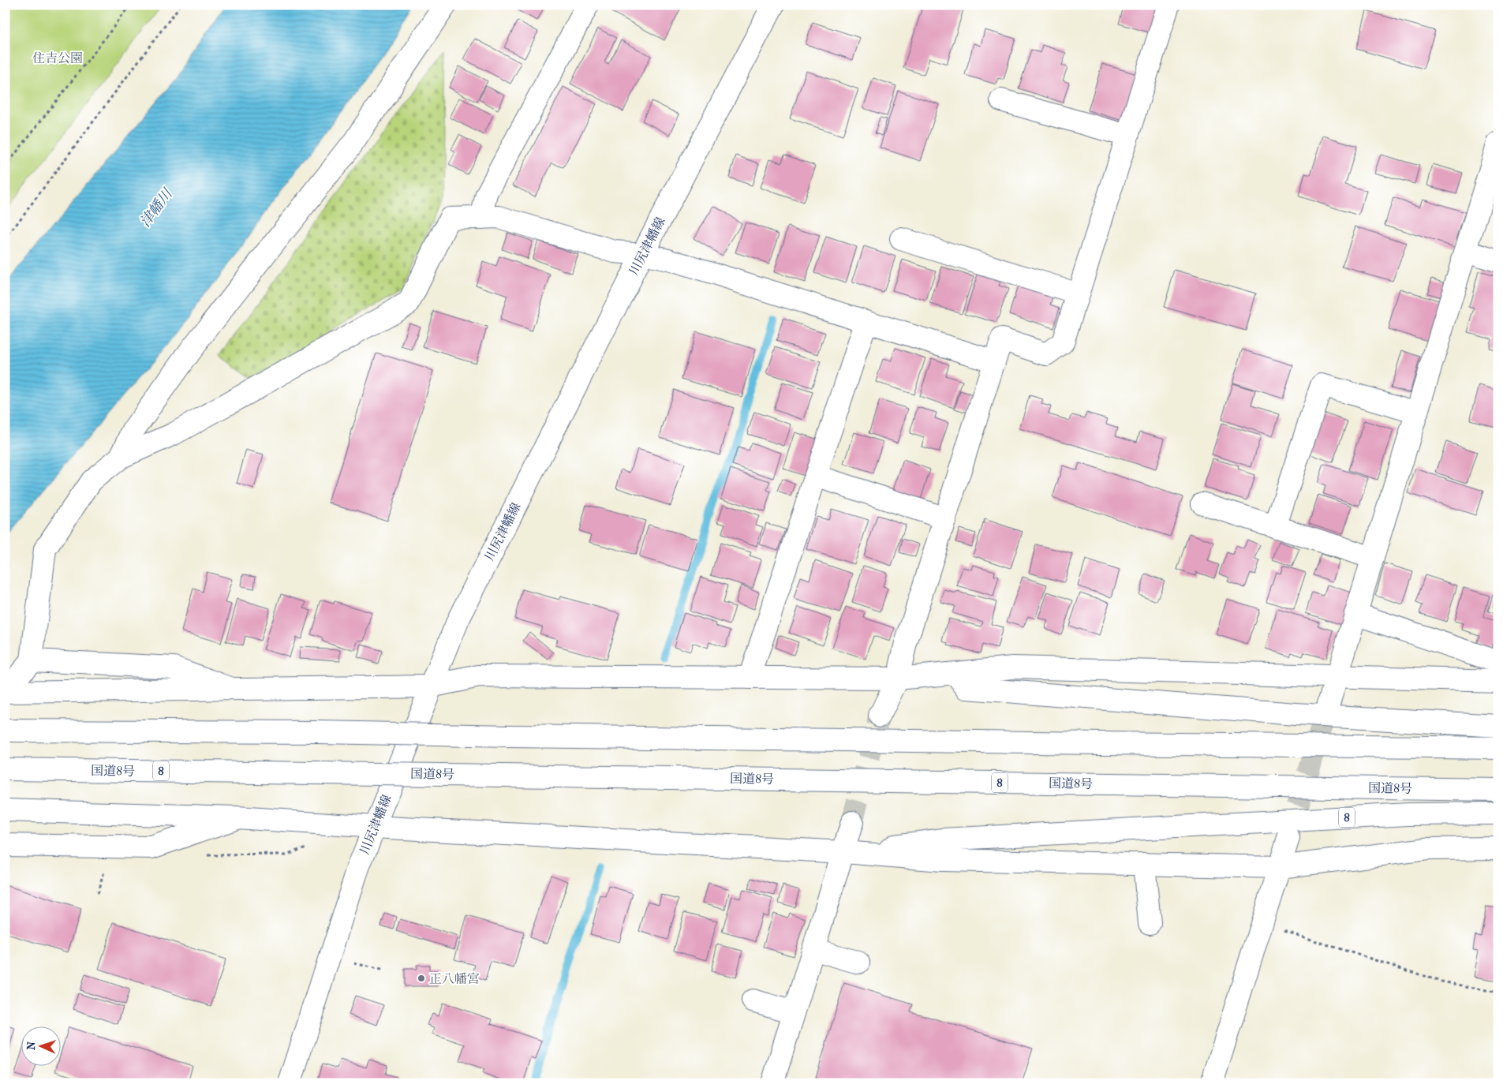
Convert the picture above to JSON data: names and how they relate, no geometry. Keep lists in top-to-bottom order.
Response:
{
  "streets": {
    "main road": ["川尻津幡線", "国道8号", "8"]
  },
  "water": ["津幡川"],
  "parks": ["住吉公園"],
  "places": ["正八幡宮"],
  "north": "left"
}
